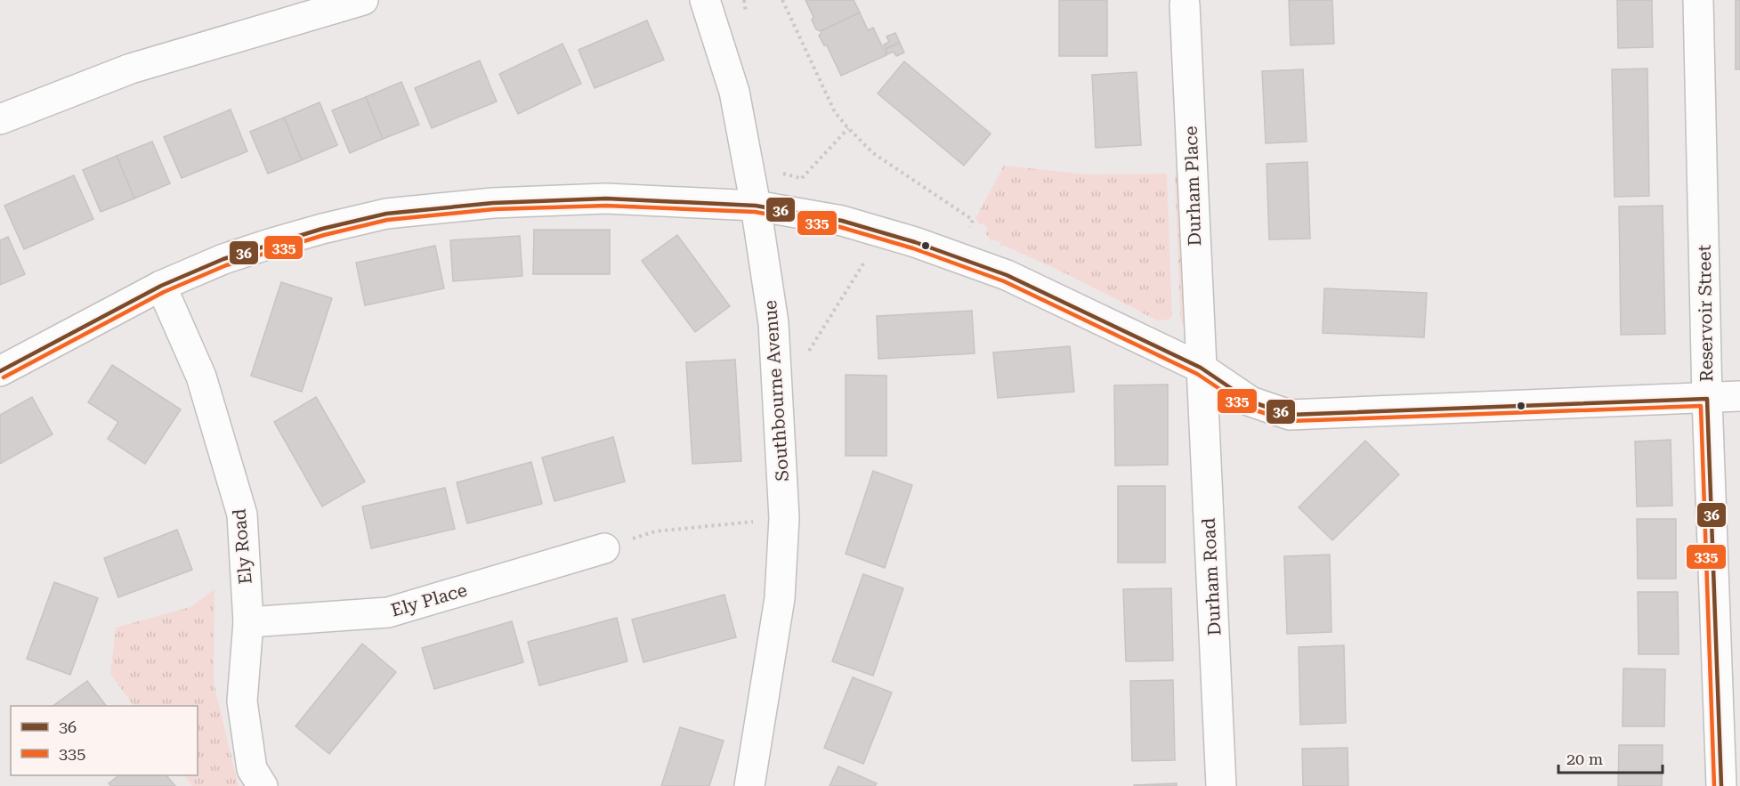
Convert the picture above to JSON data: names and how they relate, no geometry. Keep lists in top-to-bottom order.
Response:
{
  "streets": {
    "street": [
      "Durham Place",
      "Reservoir Street",
      "Southbourne Avenue",
      "Ely Road",
      "Durham Road",
      "Ely Place"
    ]
  },
  "crossings": [
    ["Durham Place", "Durham Road"],
    ["Ely Road", "Ely Place"]
  ],
  "lines": ["transit line 36", "transit line 335"],
  "legend": ["36", "335"],
  "scale_bar": "20 m"
}
